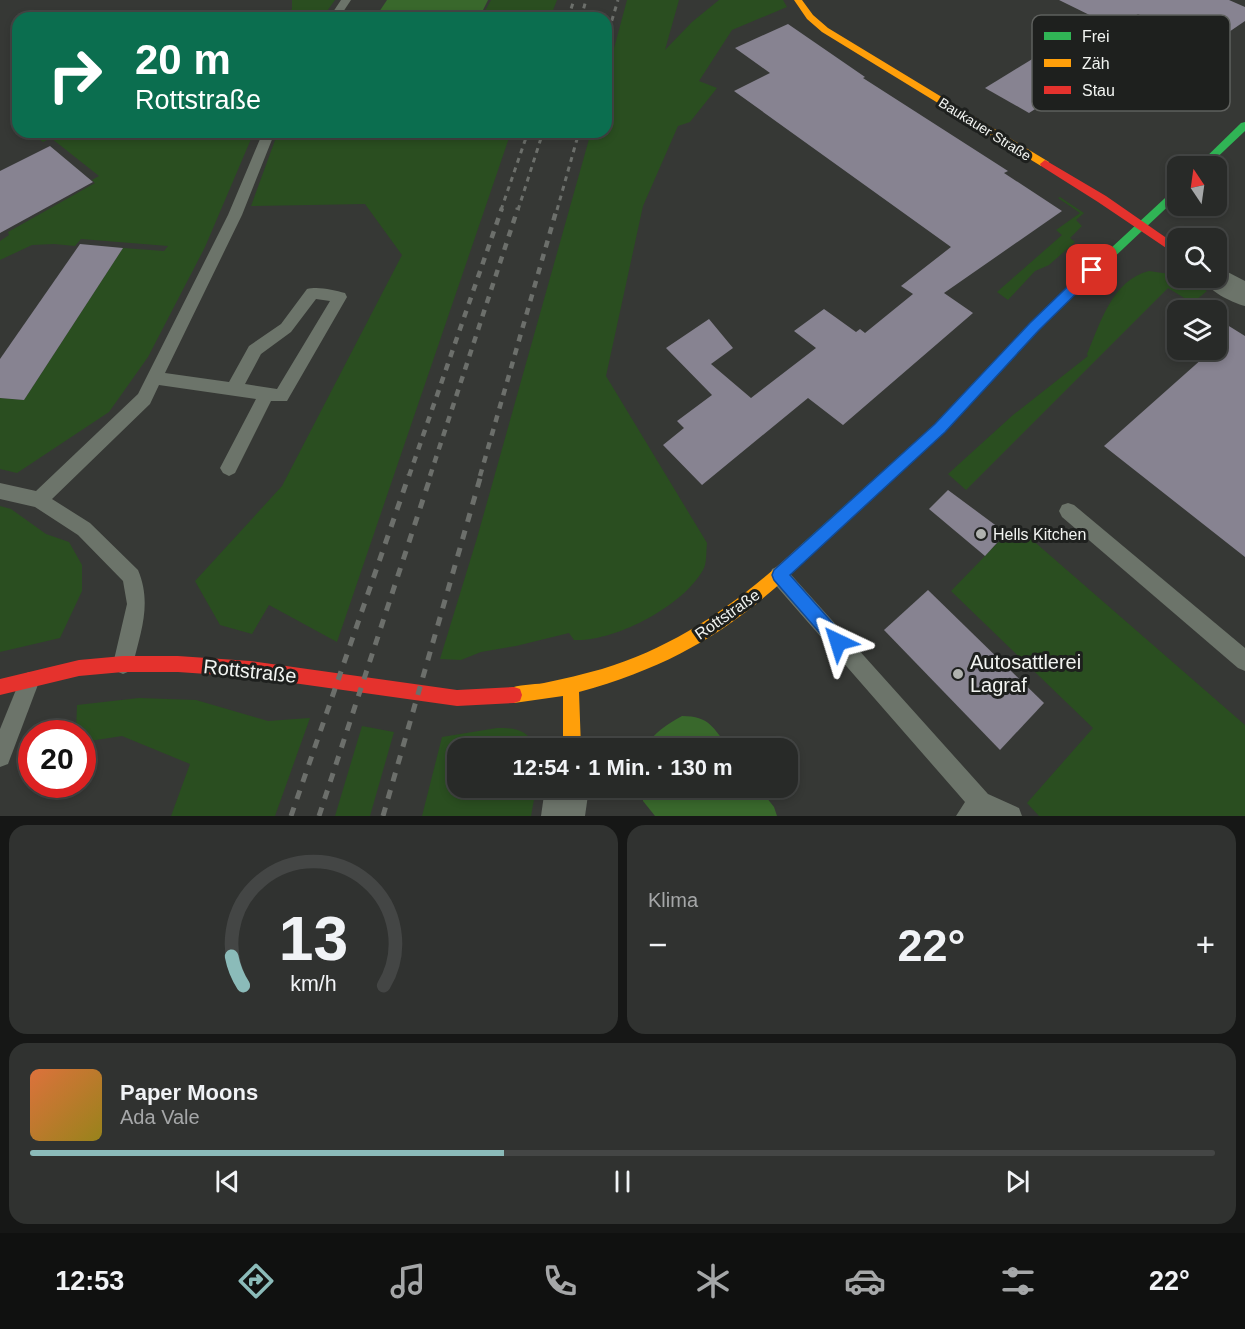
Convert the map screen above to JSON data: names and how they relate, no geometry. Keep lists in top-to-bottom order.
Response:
{
  "streets": {
    "street": ["Baukauer Straße", "Rottstraße"]
  },
  "crossings": [
    ["Baukauer Straße", "Rottstraße"]
  ],
  "places": ["Hells Kitchen", "Autosattlerei Lagraf"],
  "legend": ["Frei", "Zäh", "Stau"],
  "north": "top",
  "page": {
    "turn": ["20 m", "Rottstraße"],
    "limit": "20",
    "trip": "12:54 · 1 Min. · 130 m",
    "tile": "Klima",
    "heat": ["−", "22°", "+"],
    "song": ["Paper Moons", "Ada Vale"],
    "tabs": ["12:53", "22°"],
    "gauge": ["13", "km/h"]
  }
}
